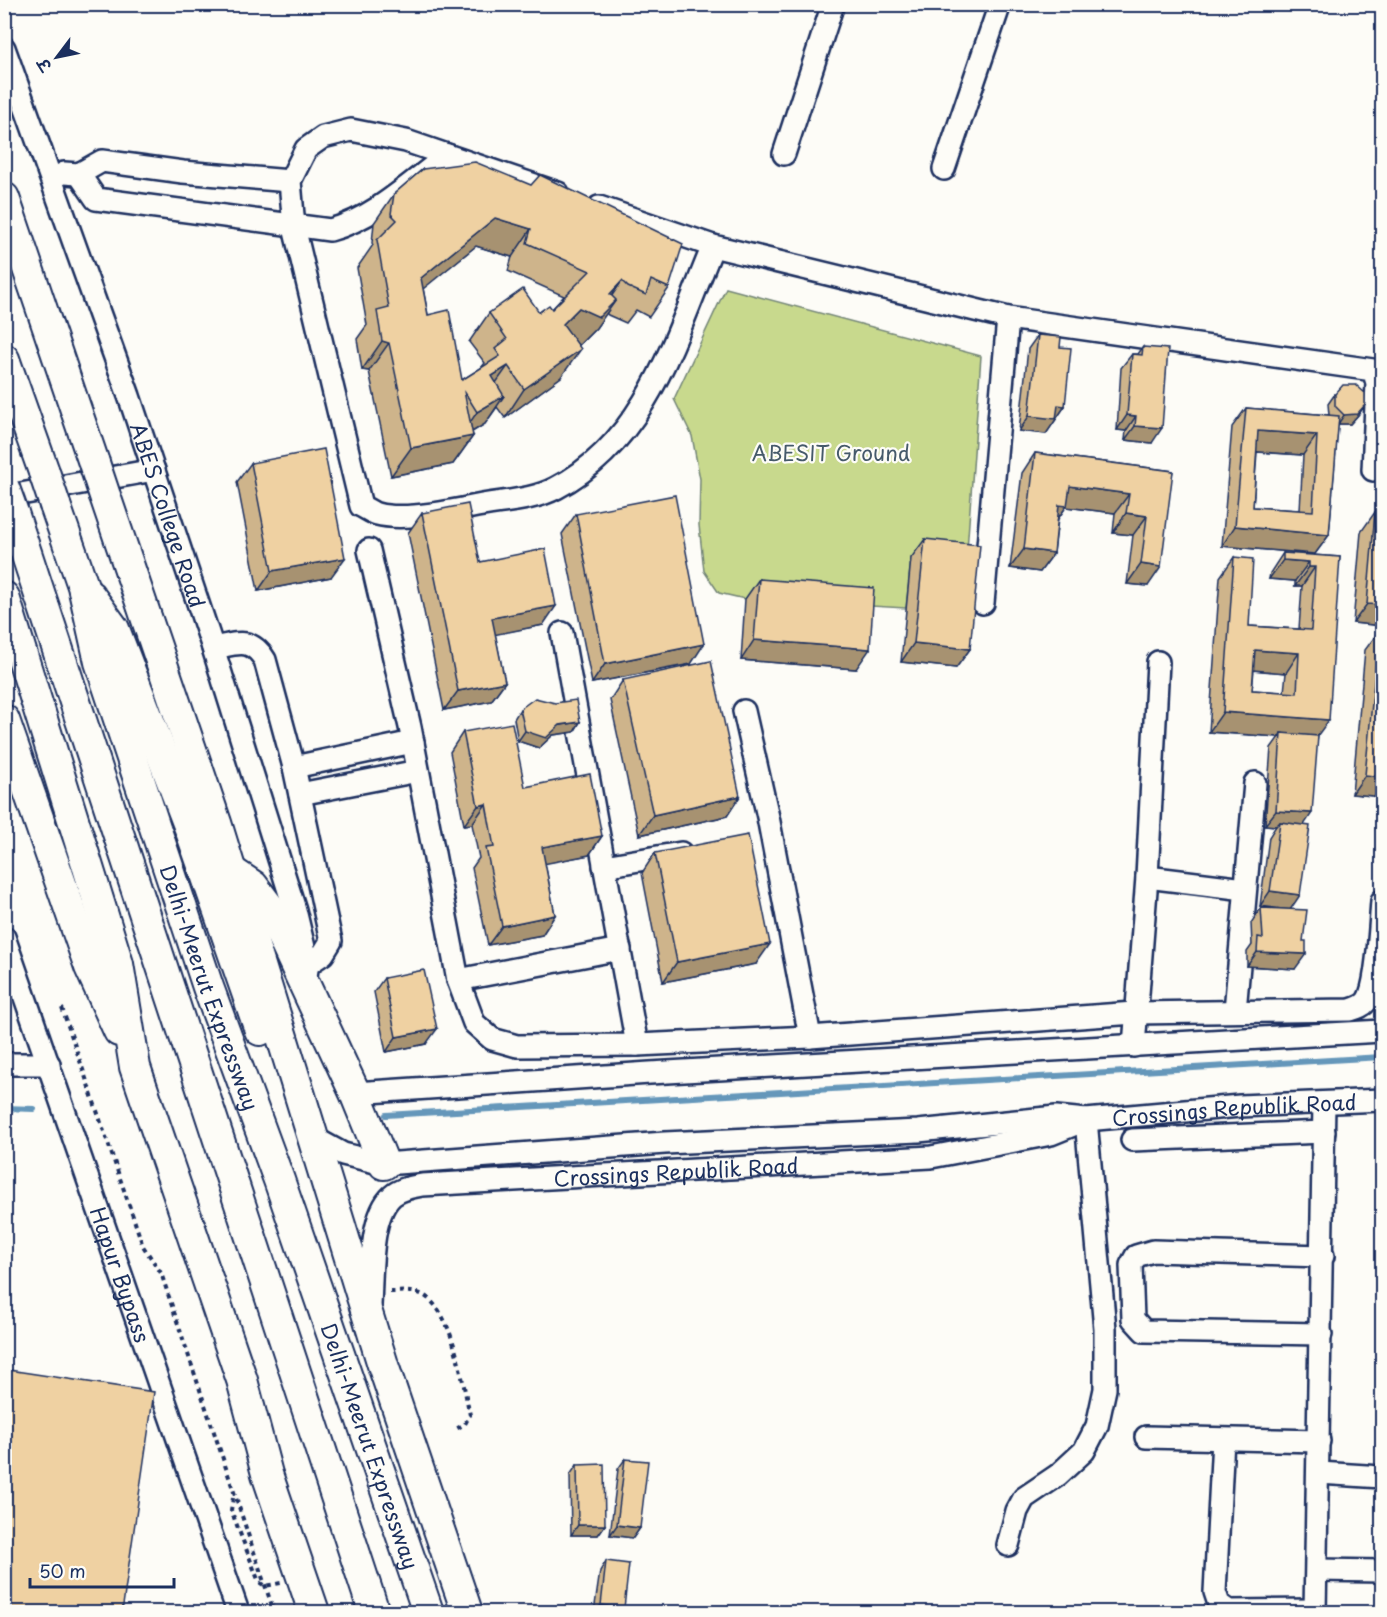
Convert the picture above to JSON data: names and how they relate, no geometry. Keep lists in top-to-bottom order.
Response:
{
  "streets": {
    "highway": ["Delhi-Meerut Expressway"],
    "street": ["ABES College Road", "Crossings Republik Road", "Hapur Bypass"]
  },
  "parks": ["ABESIT Ground"],
  "scale_bar": "50 m",
  "north": "bottom left"
}
